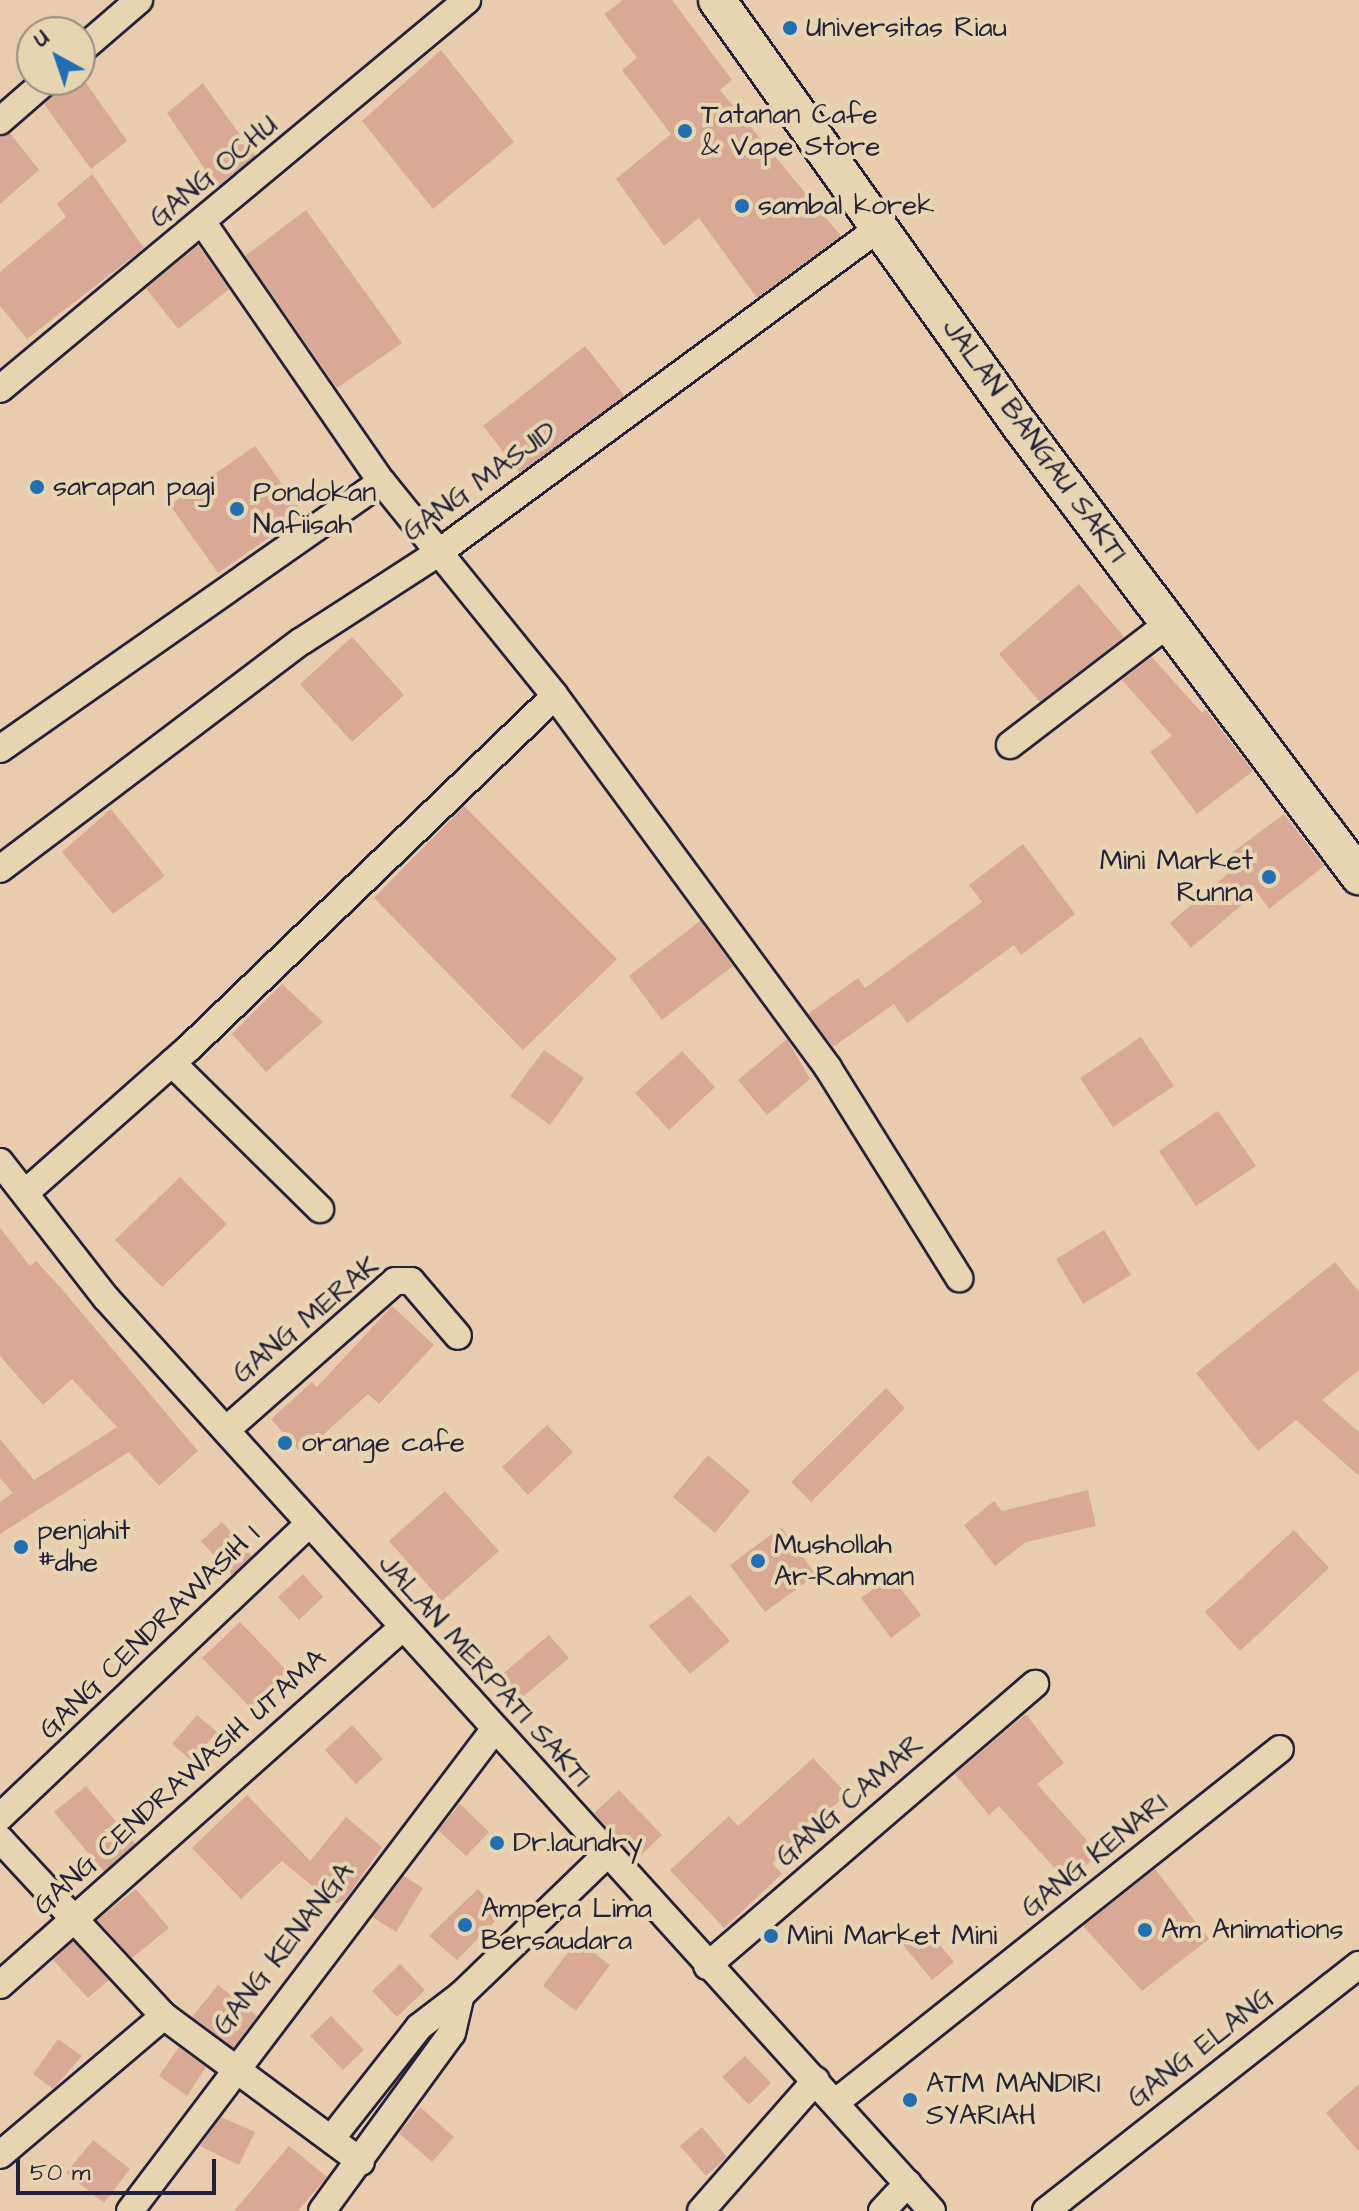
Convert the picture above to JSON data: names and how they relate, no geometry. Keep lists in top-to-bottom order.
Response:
{
  "streets": {
    "street": [
      "GANG OCHU",
      "JALAN BANGAU SAKTI",
      "GANG MASJID",
      "GANG MERAK",
      "GANG CENDRAWASIH I",
      "JALAN MERPATI SAKTI",
      "GANG CENDRAWASIH UTAMA",
      "GANG CAMAR",
      "GANG KENARI",
      "GANG KENANGA",
      "GANG ELANG"
    ]
  },
  "crossings": [
    ["JALAN BANGAU SAKTI", "GANG MASJID"],
    ["GANG MERAK", "JALAN MERPATI SAKTI"],
    ["GANG CENDRAWASIH I", "JALAN MERPATI SAKTI"],
    ["JALAN MERPATI SAKTI", "GANG CENDRAWASIH UTAMA"],
    ["JALAN MERPATI SAKTI", "GANG CAMAR"],
    ["JALAN MERPATI SAKTI", "GANG KENARI"],
    ["JALAN MERPATI SAKTI", "GANG KENANGA"]
  ],
  "places": [
    "Universitas Riau",
    "Tatanan Cafe & Vape Store",
    "sambal korek",
    "sarapan pagi",
    "Pondokan Nafiisah",
    "Mini Market Runna",
    "orange cafe",
    "penjahit #dhe",
    "Mushollah Ar-Rahman",
    "Dr.laundry",
    "Ampera Lima Bersaudara",
    "Am Animations",
    "Mini Market Mini",
    "ATM MANDIRI SYARIAH"
  ],
  "scale_bar": "50 m",
  "north": "top left"
}
